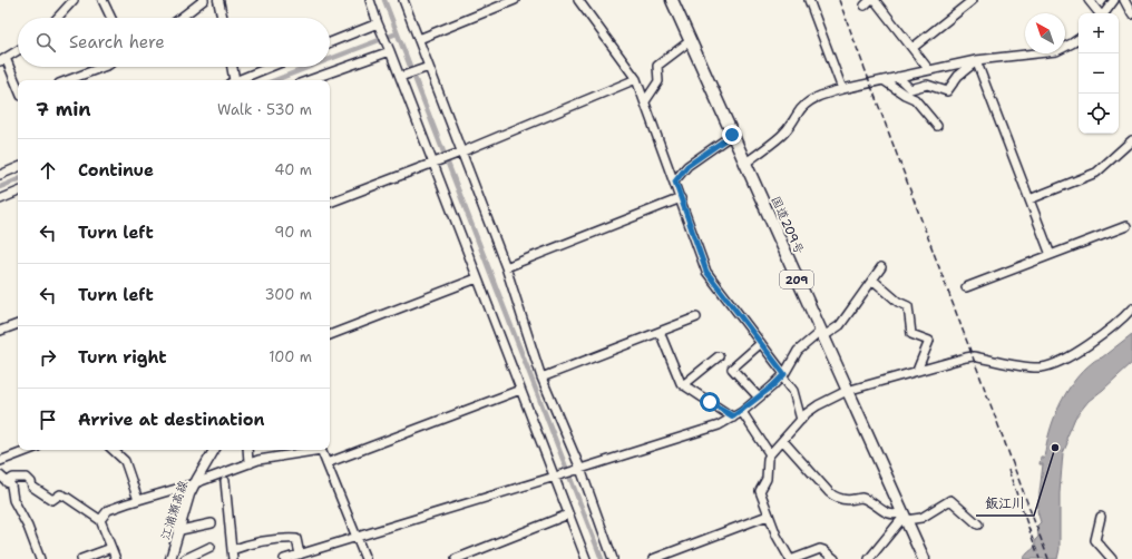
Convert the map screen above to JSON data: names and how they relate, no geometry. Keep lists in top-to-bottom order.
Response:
{
  "streets": {
    "highway": ["国道209号", "209"],
    "main road": ["江浦瀬高線"]
  },
  "places": ["飯江川"],
  "north": "top left",
  "page": {
    "map_buttons": ["+", "−"],
    "search": "Search here",
    "heading": ["7 min", "Walk · 530 m"],
    "list": [
      ["Continue", "40 m"],
      ["Turn left", "90 m"],
      ["Turn left", "300 m"],
      ["Turn right", "100 m"],
      "Arrive at destination"
    ]
  }
}
